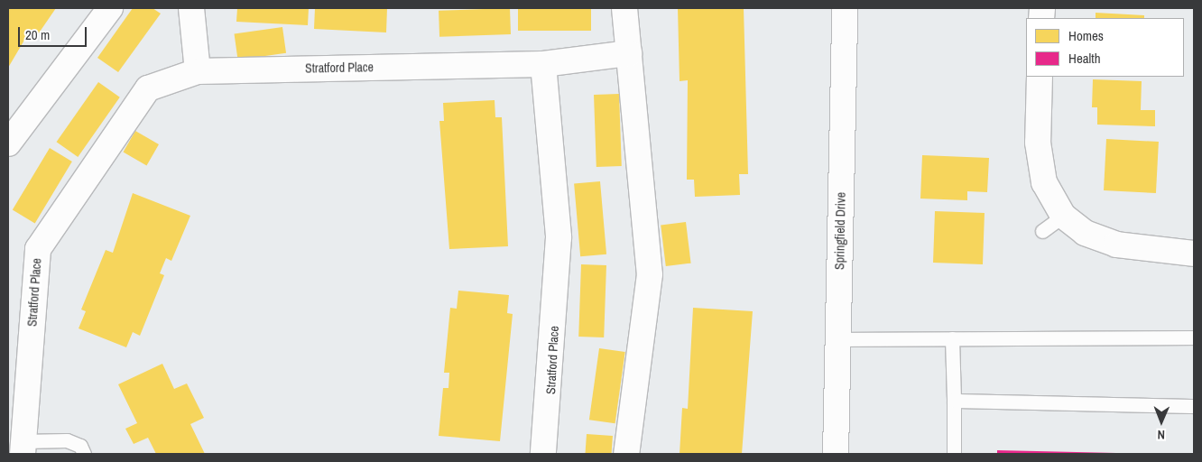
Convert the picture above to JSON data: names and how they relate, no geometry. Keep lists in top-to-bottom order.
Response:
{
  "streets": {
    "street": ["Stratford Place", "Springfield Drive"]
  },
  "legend": ["Homes", "Health"],
  "scale_bar": "20 m",
  "north": "bottom"
}
